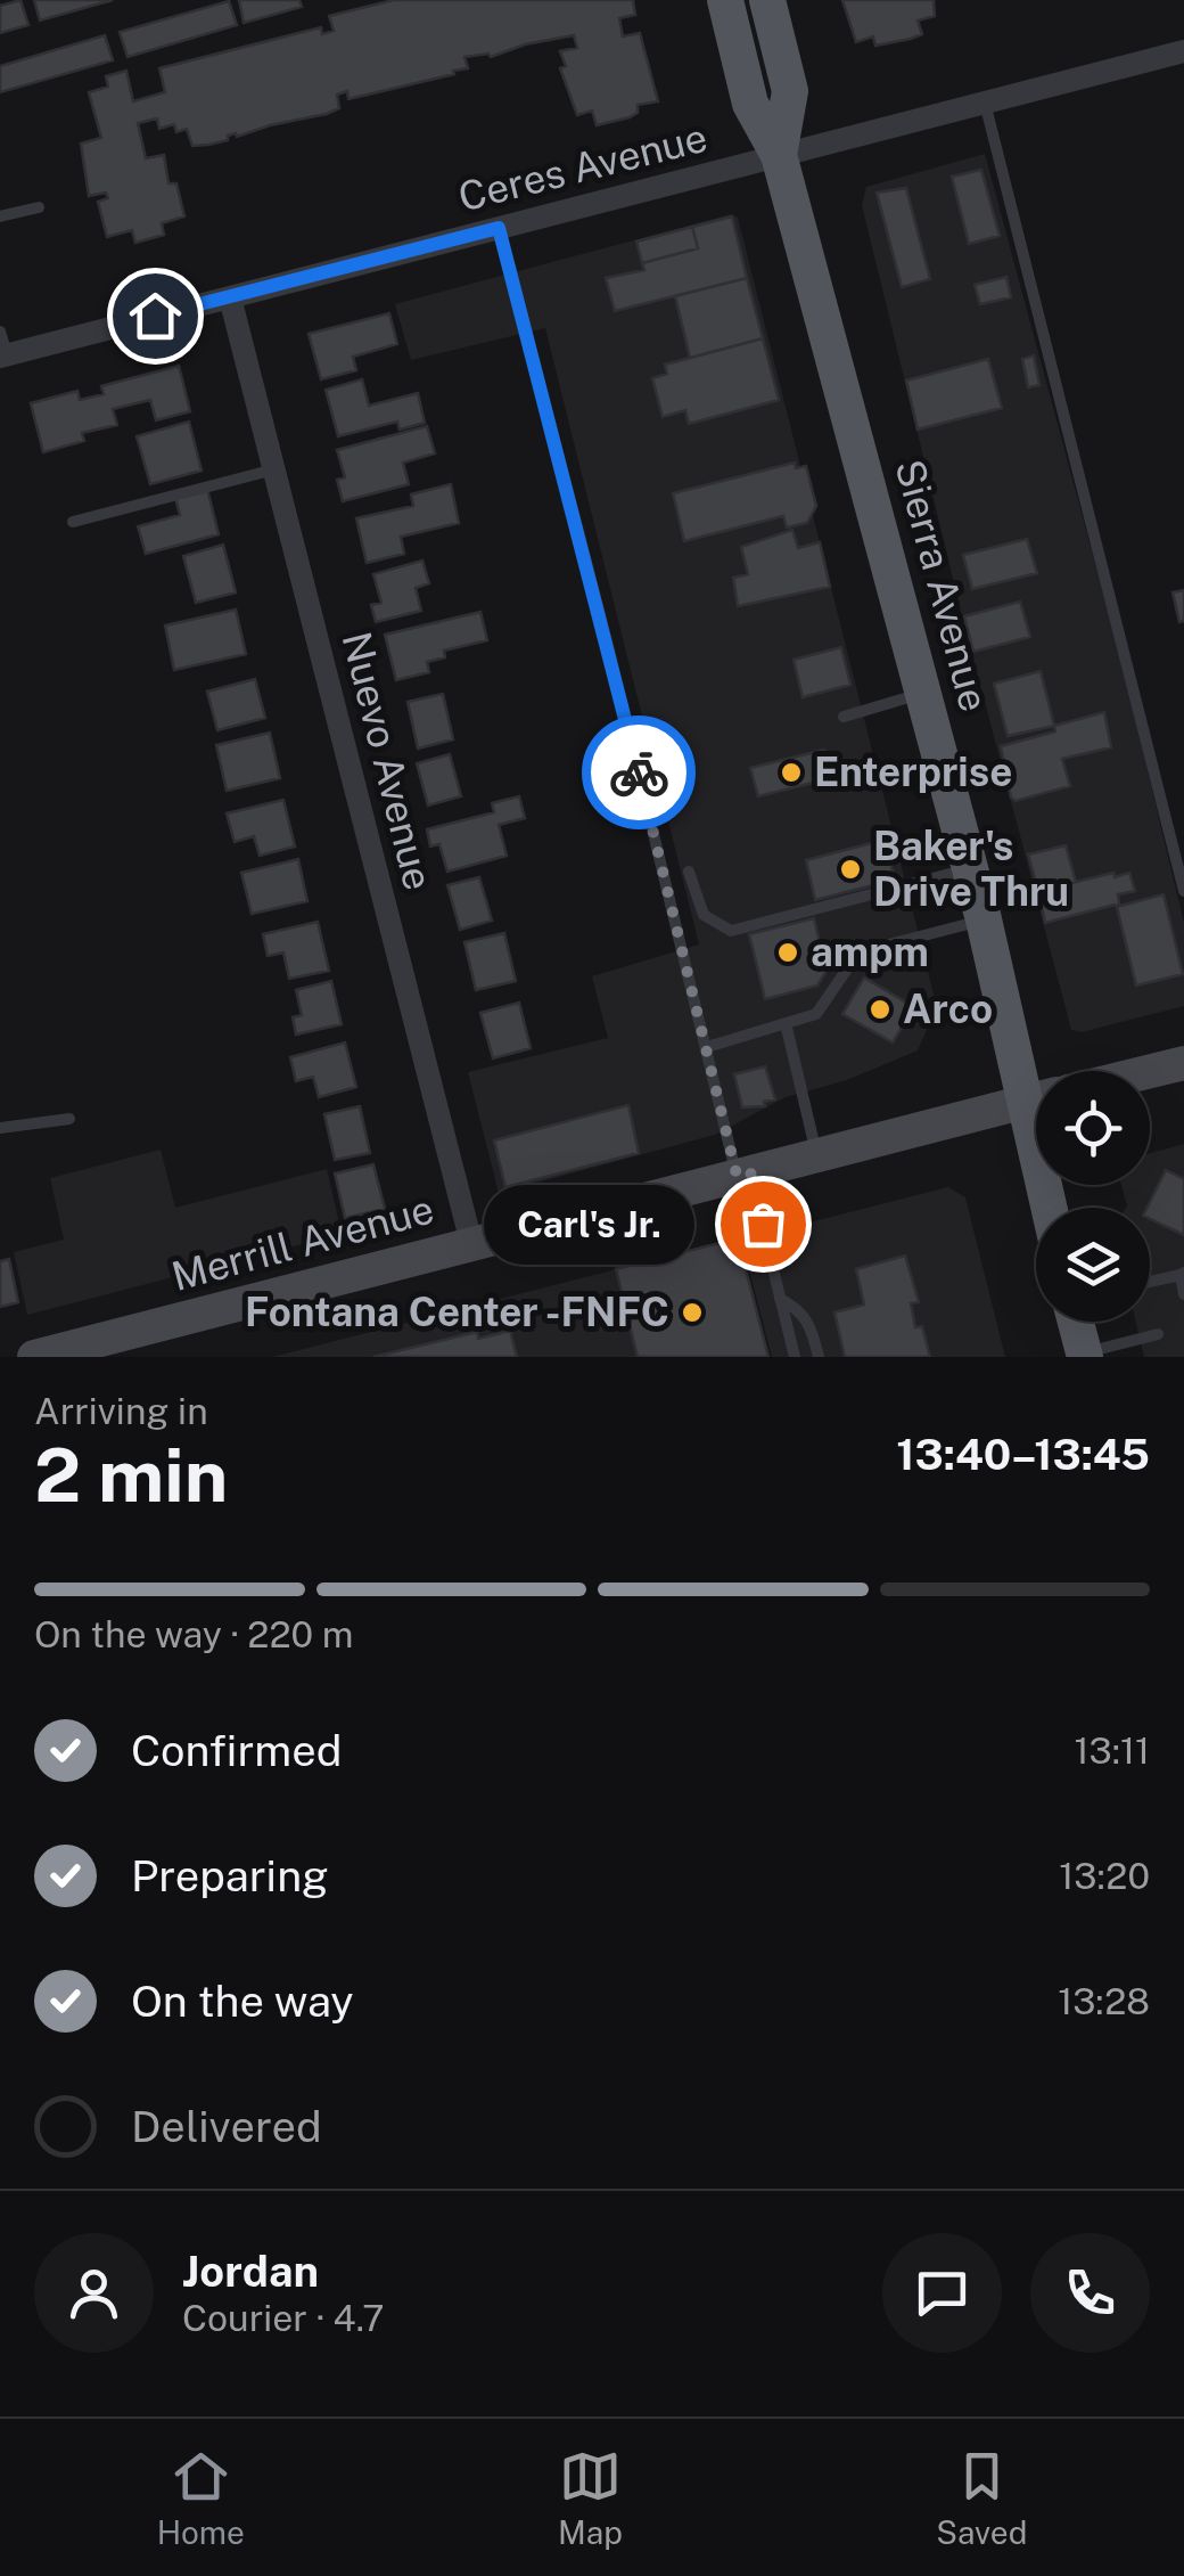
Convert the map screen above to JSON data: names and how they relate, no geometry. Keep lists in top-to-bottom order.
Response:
{
  "streets": {
    "main road": ["Sierra Avenue", "Merrill Avenue"],
    "street": ["Ceres Avenue", "Nuevo Avenue"]
  },
  "crossings": [
    ["Ceres Avenue", "Sierra Avenue"],
    ["Ceres Avenue", "Nuevo Avenue"],
    ["Nuevo Avenue", "Merrill Avenue"]
  ],
  "places": [
    "Enterprise",
    "Baker's Drive Thru",
    "ampm",
    "Arco",
    "Carl's Jr.",
    "Fontana Center -FNFC"
  ],
  "page": {
    "bubble": "Carl's Jr.",
    "heading": ["2 min", "Arriving in", "13:40–13:45"],
    "panel": ["Jordan", "Courier · 4.7"],
    "bar": "On the way · 220 m",
    "list": [
      ["Confirmed", "13:11"],
      ["Preparing", "13:20"],
      ["On the way", "13:28"],
      "Delivered"
    ],
    "tabs": ["Home", "Map", "Saved"]
  }
}
